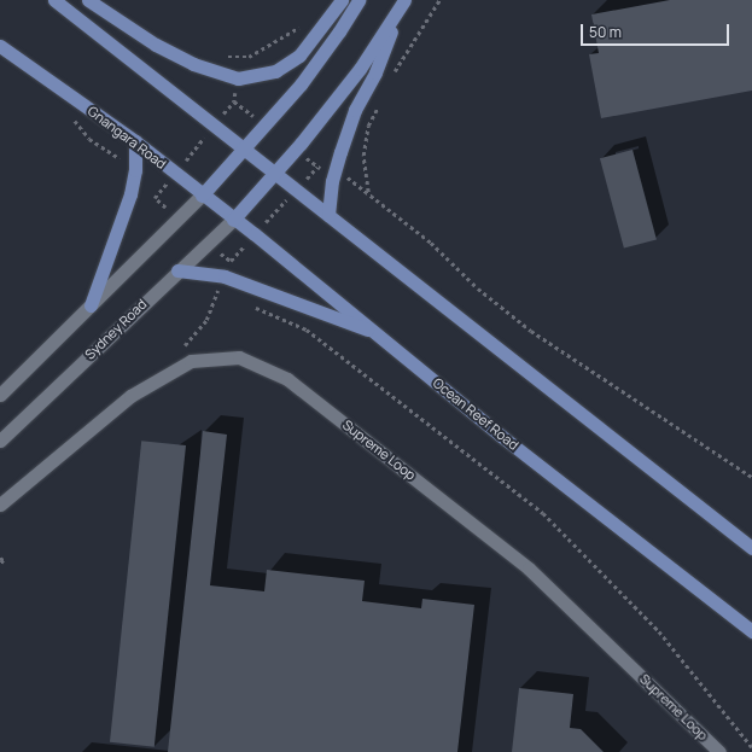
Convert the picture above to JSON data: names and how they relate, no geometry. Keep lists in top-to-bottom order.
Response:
{
  "streets": {
    "main road": ["Gnangara Road", "Ocean Reef Road"],
    "street": ["Sydney Road", "Supreme Loop"]
  },
  "crossings": [
    ["Gnangara Road", "Ocean Reef Road"],
    ["Sydney Road", "Ocean Reef Road"]
  ],
  "scale_bar": "50 m"
}
